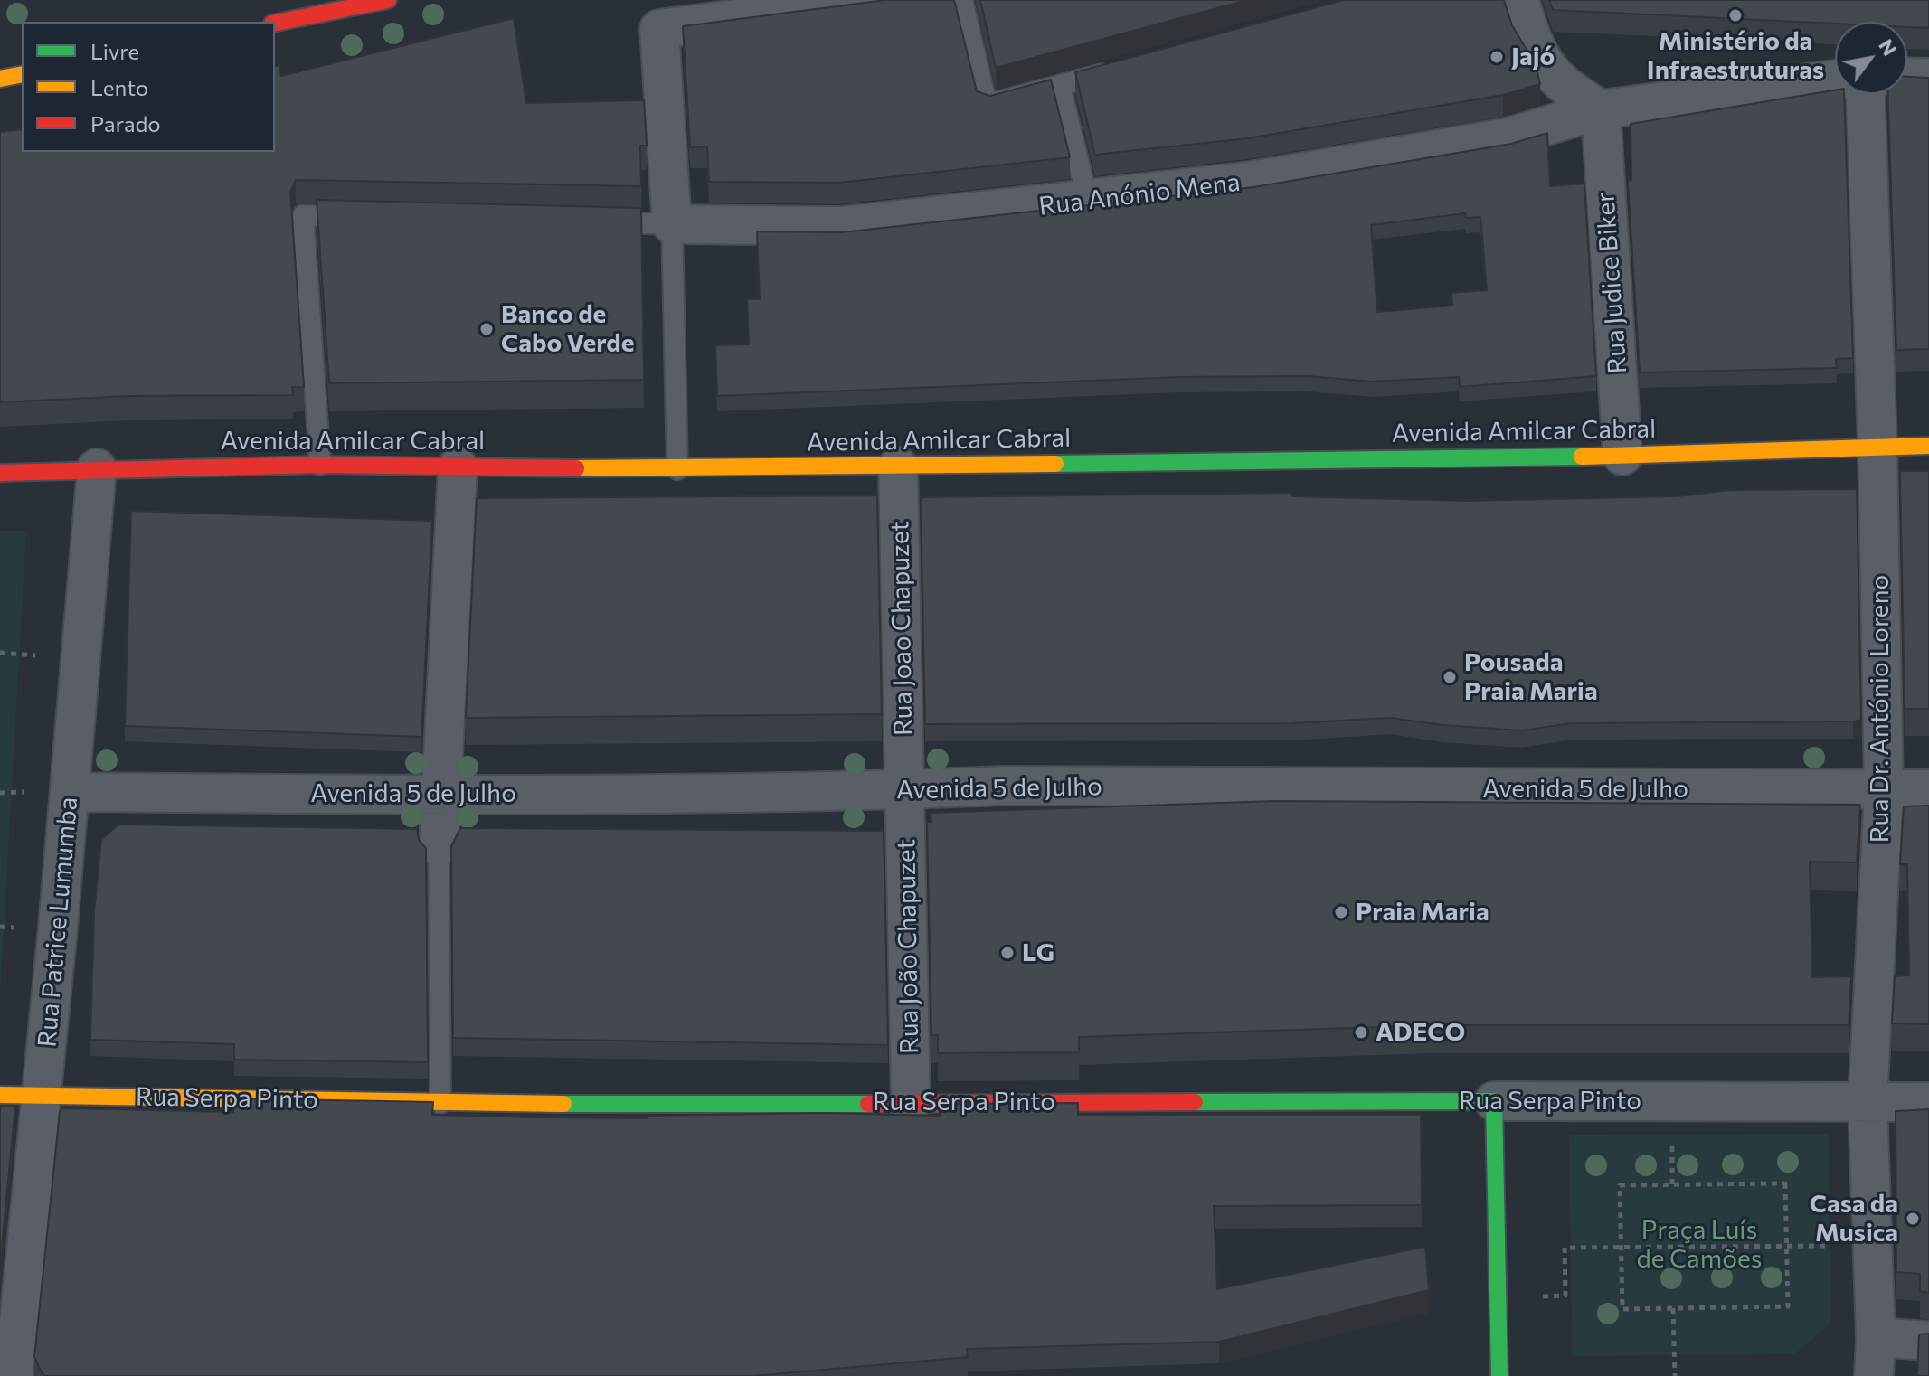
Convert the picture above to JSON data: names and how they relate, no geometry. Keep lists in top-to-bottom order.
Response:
{
  "streets": {
    "street": [
      "Rua Anónio Mena",
      "Rua Judice Biker",
      "Avenida Amilcar Cabral",
      "Rua Joao Chapuzet",
      "Rua Dr. António Loreno",
      "Avenida 5 de Julho",
      "Rua Patrice Lumumba",
      "Rua João Chapuzet",
      "Rua Serpa Pinto"
    ]
  },
  "crossings": [
    ["Rua Anónio Mena", "Rua Judice Biker"],
    ["Rua Judice Biker", "Avenida Amilcar Cabral"],
    ["Avenida Amilcar Cabral", "Rua Joao Chapuzet"],
    ["Avenida Amilcar Cabral", "Rua Dr. António Loreno"],
    ["Avenida Amilcar Cabral", "Rua Patrice Lumumba"],
    ["Rua Joao Chapuzet", "Avenida 5 de Julho"],
    ["Rua Joao Chapuzet", "Rua João Chapuzet"],
    ["Rua Dr. António Loreno", "Avenida 5 de Julho"],
    ["Rua Dr. António Loreno", "Rua Serpa Pinto"],
    ["Avenida 5 de Julho", "Rua Patrice Lumumba"],
    ["Avenida 5 de Julho", "Rua João Chapuzet"],
    ["Rua Patrice Lumumba", "Rua Serpa Pinto"],
    ["Rua João Chapuzet", "Rua Serpa Pinto"]
  ],
  "parks": ["Praça Luís de Camões"],
  "places": [
    "Ministério da Infraestruturas",
    "Jajó",
    "Banco de Cabo Verde",
    "Pousada Praia Maria",
    "Praia Maria",
    "LG",
    "ADECO",
    "Casa da Musica"
  ],
  "legend": ["Livre", "Lento", "Parado"],
  "north": "top right"
}
